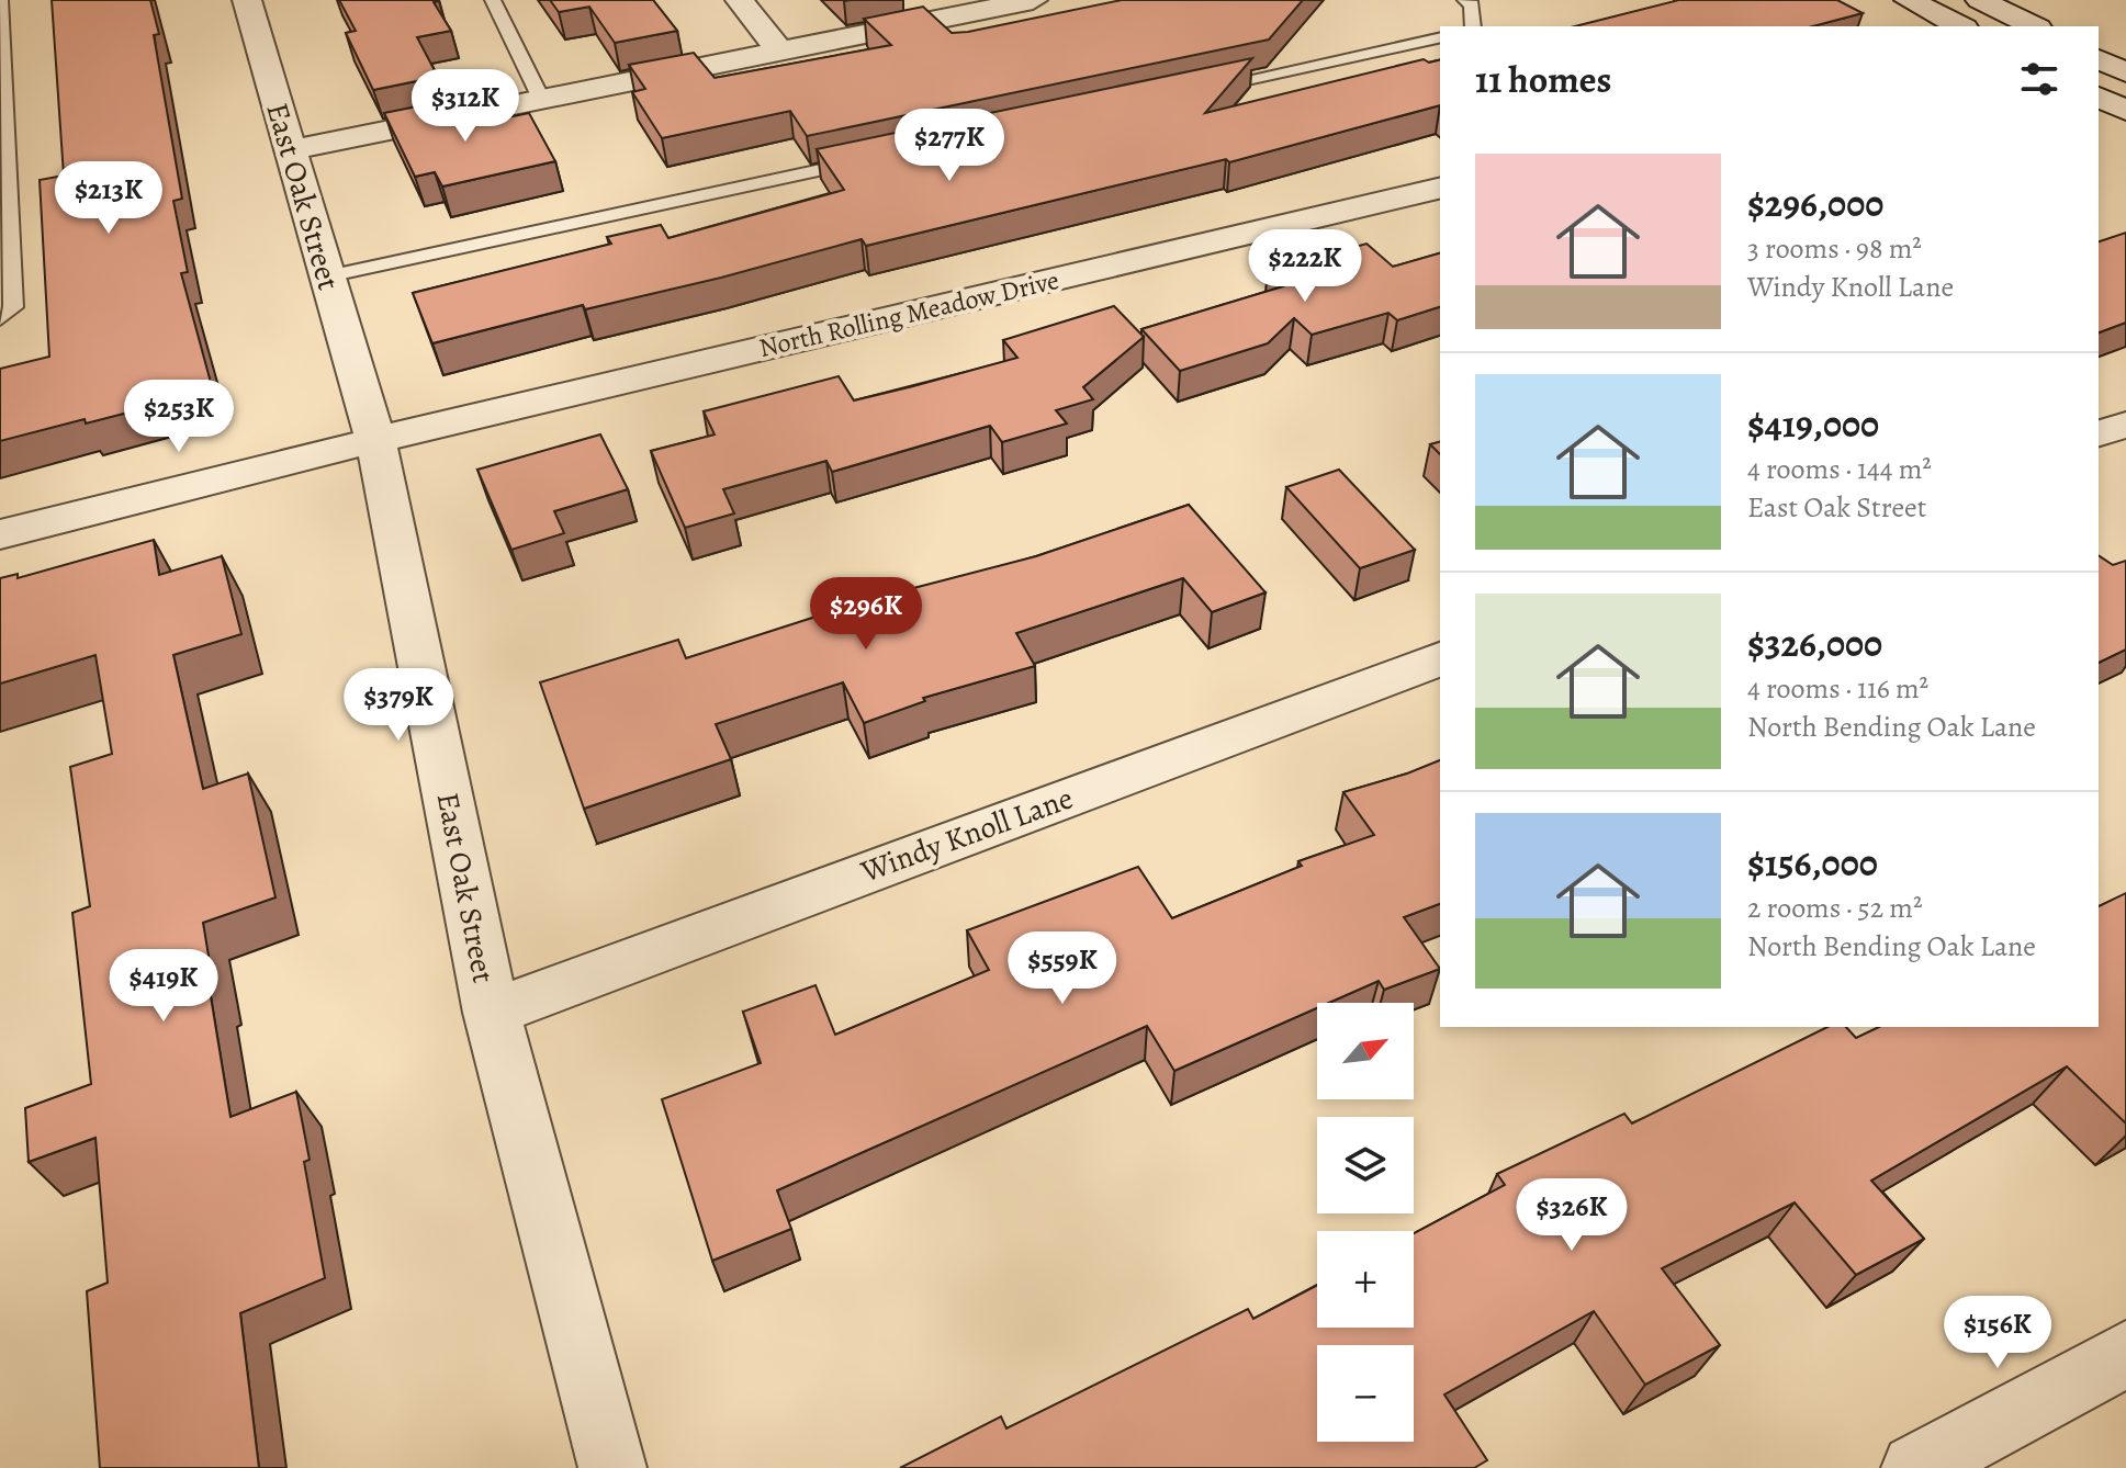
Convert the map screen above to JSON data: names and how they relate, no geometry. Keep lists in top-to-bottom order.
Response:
{
  "streets": {
    "street": ["East Oak Street", "North Rolling Meadow Drive", "Windy Knoll Lane"]
  },
  "crossings": [
    ["East Oak Street", "North Rolling Meadow Drive"],
    ["East Oak Street", "Windy Knoll Lane"]
  ],
  "north": "top right",
  "page": {
    "heading": "11 homes",
    "price": [
      "$312K",
      "$277K",
      "$213K",
      "$222K",
      "$253K",
      "$296K",
      "$379K",
      "$559K",
      "$419K",
      "$326K",
      "$156K"
    ],
    "list": [
      {
        "name": "$296,000",
        "note": "3 rooms · 98 m² · Windy Knoll Lane"
      },
      {
        "name": "$419,000",
        "note": "4 rooms · 144 m² · East Oak Street"
      },
      {
        "name": "$326,000",
        "note": "4 rooms · 116 m² · North Bending Oak Lane"
      },
      {
        "name": "$156,000",
        "note": "2 rooms · 52 m² · North Bending Oak Lane"
      }
    ],
    "map_buttons": ["+", "−"]
  }
}
